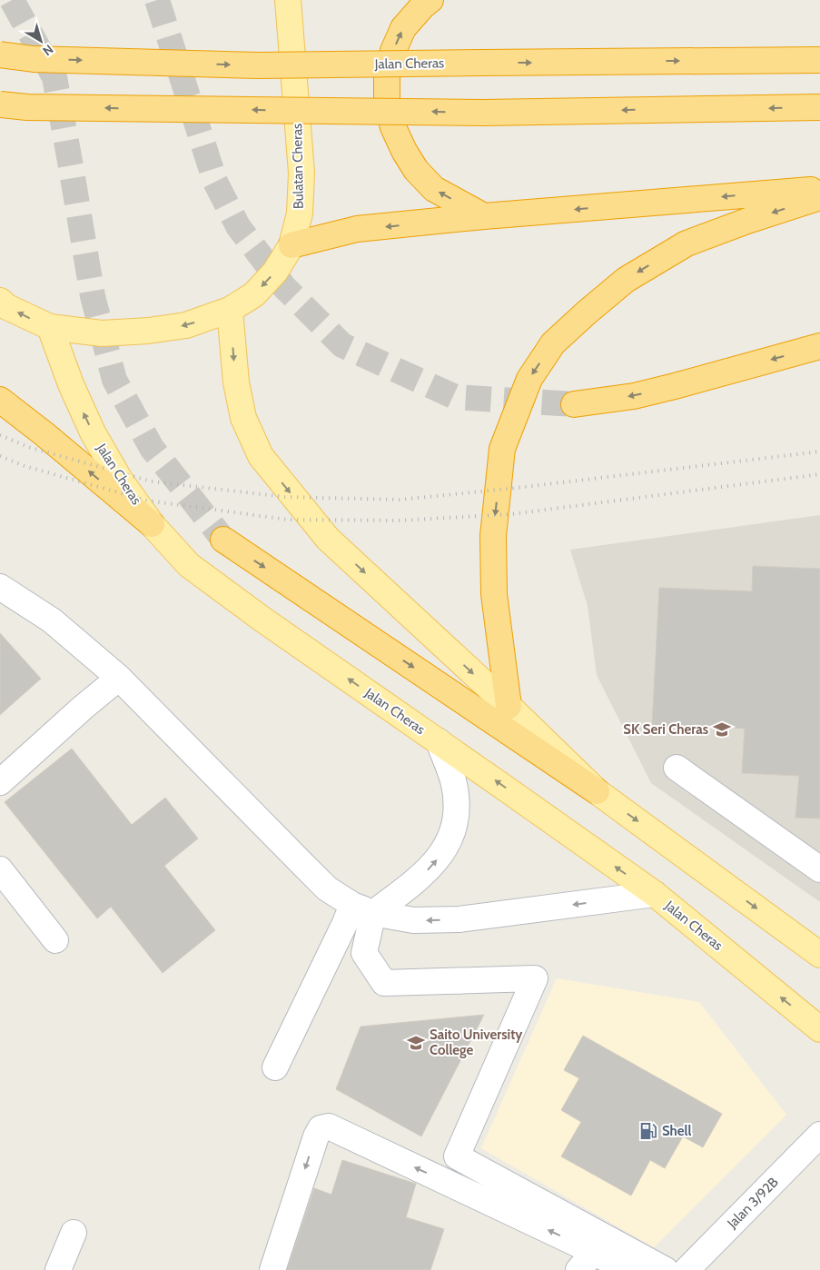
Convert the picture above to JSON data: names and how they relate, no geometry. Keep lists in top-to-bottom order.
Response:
{
  "streets": {
    "highway": ["Jalan Cheras"],
    "main road": ["Bulatan Cheras"],
    "street": ["Jalan 3/92B"]
  },
  "crossings": [
    ["Jalan Cheras", "Bulatan Cheras"]
  ],
  "one_way": ["Bulatan Cheras"],
  "places": {
    "school or university": ["SK Seri Cheras", "Saito University College"],
    "fuel station": ["Shell"]
  },
  "north": "bottom right"
}
